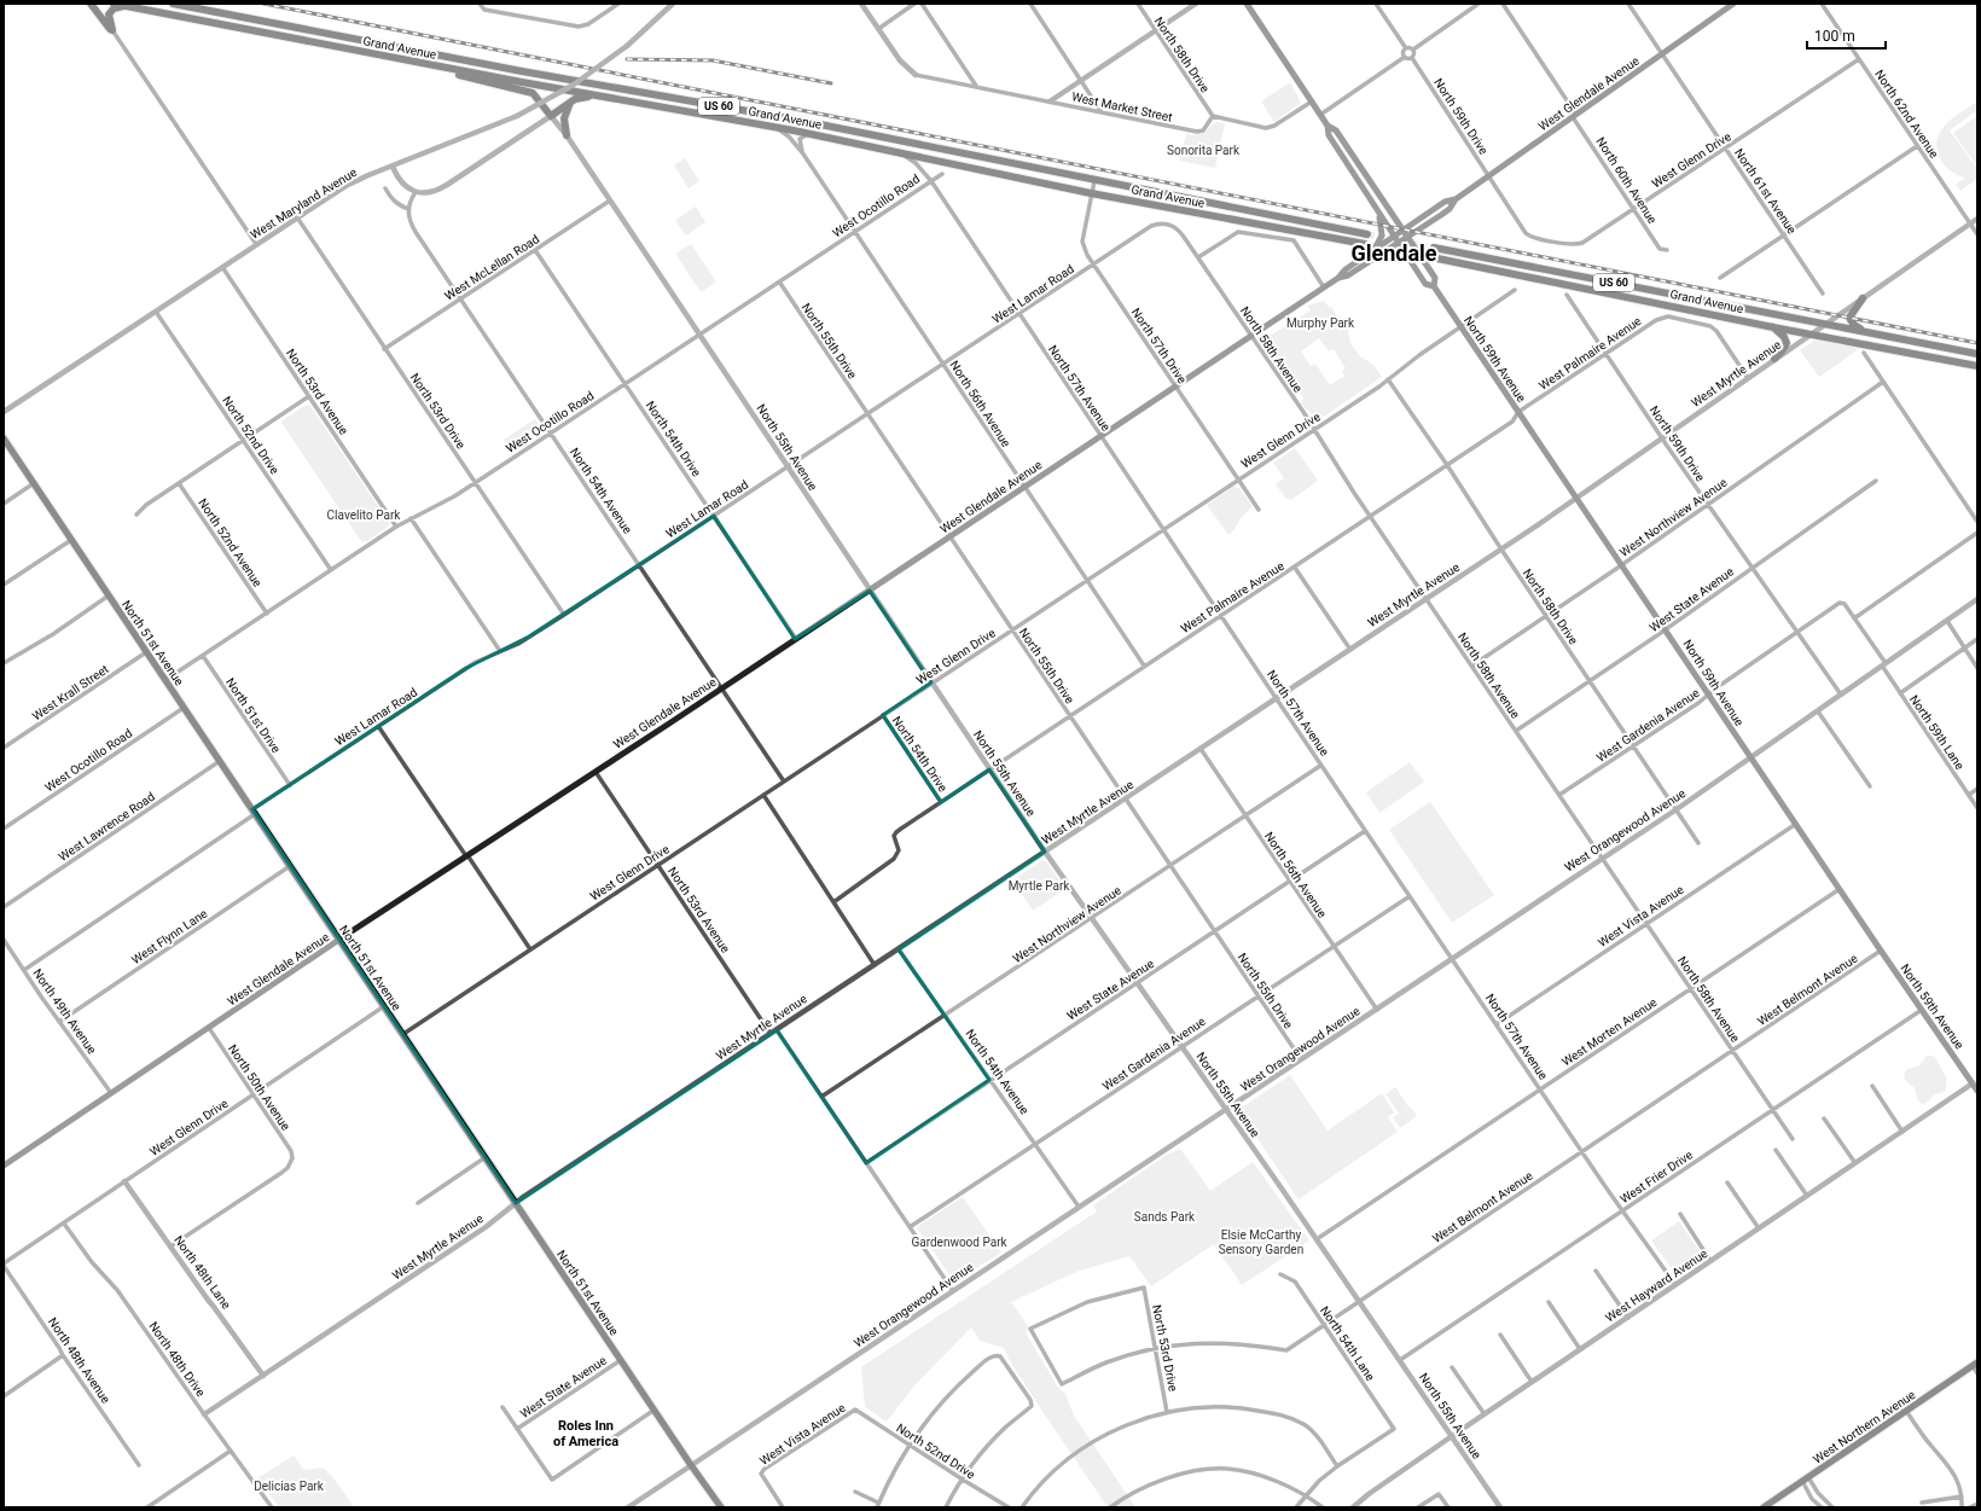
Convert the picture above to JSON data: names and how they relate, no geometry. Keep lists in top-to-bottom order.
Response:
{
  "streets": {
    "highway": ["Grand Avenue", "US 60"],
    "main road": [
      "West Glendale Avenue",
      "North 59th Avenue",
      "North 51st Avenue",
      "West Northern Avenue"
    ],
    "street": [
      "North 58th Drive",
      "West Market Street",
      "North 62nd Avenue",
      "North 59th Drive",
      "West Glenn Drive",
      "North 60th Avenue",
      "North 61st Avenue",
      "West Maryland Avenue",
      "West Ocotillo Road",
      "West McLellan Road",
      "West Lamar Road",
      "North 55th Drive",
      "North 57th Drive",
      "North 58th Avenue",
      "West Palmaire Avenue",
      "West Myrtle Avenue",
      "North 57th Avenue",
      "North 53rd Avenue",
      "North 56th Avenue",
      "North 53rd Drive",
      "North 52nd Drive",
      "North 54th Drive",
      "North 55th Avenue",
      "North 54th Avenue",
      "West Northview Avenue",
      "North 52nd Avenue",
      "West State Avenue",
      "West Krall Street",
      "North 51st Drive",
      "West Gardenia Avenue",
      "North 59th Lane",
      "West Lawrence Road",
      "West Orangewood Avenue",
      "West Vista Avenue",
      "West Flynn Lane",
      "West Belmont Avenue",
      "North 49th Avenue",
      "West Morten Avenue",
      "North 50th Avenue",
      "West Frier Drive",
      "North 48th Lane",
      "West Hayward Avenue",
      "North 54th Lane",
      "North 48th Drive",
      "North 48th Avenue"
    ]
  },
  "crossings": [
    ["Grand Avenue", "North 57th Drive"],
    ["Grand Avenue", "West Myrtle Avenue"],
    ["Grand Avenue", "North 57th Avenue"],
    ["Grand Avenue", "North 56th Avenue"],
    ["North 58th Drive", "West Market Street"],
    ["North 58th Drive", "West Glenn Drive"],
    ["North 58th Drive", "West Palmaire Avenue"],
    ["North 58th Drive", "West Myrtle Avenue"],
    ["North 58th Drive", "West Northview Avenue"],
    ["North 58th Drive", "West State Avenue"],
    ["North 58th Drive", "West Gardenia Avenue"],
    ["North 58th Drive", "West Orangewood Avenue"],
    ["West Glendale Avenue", "North 59th Drive"],
    ["West Glendale Avenue", "North 60th Avenue"],
    ["West Glendale Avenue", "North 61st Avenue"],
    ["West Glendale Avenue", "North 55th Drive"],
    ["West Glendale Avenue", "North 57th Drive"],
    ["West Glendale Avenue", "North 58th Avenue"],
    ["West Glendale Avenue", "North 59th Avenue"],
    ["West Glendale Avenue", "North 57th Avenue"],
    ["West Glendale Avenue", "North 53rd Avenue"],
    ["West Glendale Avenue", "North 56th Avenue"],
    ["West Glendale Avenue", "North 54th Drive"],
    ["West Glendale Avenue", "North 55th Avenue"],
    ["West Glendale Avenue", "North 54th Avenue"],
    ["West Glendale Avenue", "North 51st Avenue"],
    ["West Glendale Avenue", "North 49th Avenue"],
    ["West Glendale Avenue", "North 50th Avenue"],
    ["North 62nd Avenue", "West Glenn Drive"],
    ["North 62nd Avenue", "West Myrtle Avenue"],
    ["North 59th Drive", "West Glenn Drive"],
    ["North 59th Drive", "West Palmaire Avenue"],
    ["North 59th Drive", "West Myrtle Avenue"],
    ["North 59th Drive", "West Northview Avenue"],
    ["North 59th Drive", "West State Avenue"],
    ["North 59th Drive", "West Gardenia Avenue"],
    ["North 59th Drive", "West Orangewood Avenue"],
    ["West Glenn Drive", "North 60th Avenue"],
    ["West Glenn Drive", "North 61st Avenue"],
    ["West Glenn Drive", "North 55th Drive"],
    ["West Glenn Drive", "North 57th Drive"],
    ["West Glenn Drive", "North 58th Avenue"],
    ["West Glenn Drive", "North 59th Avenue"],
    ["West Glenn Drive", "North 57th Avenue"],
    ["West Glenn Drive", "North 53rd Avenue"],
    ["West Glenn Drive", "North 56th Avenue"],
    ["West Glenn Drive", "North 54th Drive"],
    ["West Glenn Drive", "North 55th Avenue"],
    ["West Glenn Drive", "North 54th Avenue"],
    ["West Glenn Drive", "North 51st Avenue"],
    ["West Glenn Drive", "North 50th Avenue"],
    ["West Glenn Drive", "North 48th Lane"],
    ["West Glenn Drive", "North 48th Drive"],
    ["West Glenn Drive", "North 48th Avenue"],
    ["West Maryland Avenue", "North 53rd Avenue"],
    ["West Maryland Avenue", "North 53rd Drive"],
    ["West Maryland Avenue", "North 52nd Drive"],
    ["West Ocotillo Road", "North 55th Drive"],
    ["West Ocotillo Road", "North 57th Avenue"],
    ["West Ocotillo Road", "North 53rd Avenue"],
    ["West Ocotillo Road", "North 56th Avenue"],
    ["West Ocotillo Road", "North 53rd Drive"],
    ["West Ocotillo Road", "North 52nd Drive"],
    ["West Ocotillo Road", "North 54th Drive"],
    ["West Ocotillo Road", "North 55th Avenue"],
    ["West Ocotillo Road", "North 54th Avenue"],
    ["West Ocotillo Road", "North 52nd Avenue"],
    ["West Ocotillo Road", "North 51st Avenue"],
    ["West Ocotillo Road", "North 51st Drive"],
    ["West McLellan Road", "North 53rd Drive"],
    ["West McLellan Road", "North 54th Drive"],
    ["West McLellan Road", "North 55th Avenue"],
    ["West McLellan Road", "North 54th Avenue"],
    ["West Lamar Road", "North 55th Drive"],
    ["West Lamar Road", "North 57th Drive"],
    ["West Lamar Road", "North 58th Avenue"],
    ["West Lamar Road", "North 57th Avenue"],
    ["West Lamar Road", "North 56th Avenue"],
    ["West Lamar Road", "North 53rd Drive"],
    ["West Lamar Road", "North 54th Drive"],
    ["West Lamar Road", "North 55th Avenue"],
    ["West Lamar Road", "North 54th Avenue"],
    ["West Lamar Road", "North 51st Avenue"],
    ["West Lamar Road", "North 51st Drive"],
    ["West Lamar Road", "North 49th Avenue"],
    ["North 55th Drive", "West Palmaire Avenue"],
    ["North 55th Drive", "West Myrtle Avenue"],
    ["North 55th Drive", "West Northview Avenue"],
    ["North 55th Drive", "West State Avenue"],
    ["North 55th Drive", "West Gardenia Avenue"],
    ["North 55th Drive", "West Orangewood Avenue"],
    ["North 58th Avenue", "West Palmaire Avenue"],
    ["North 58th Avenue", "West Myrtle Avenue"],
    ["North 58th Avenue", "West Northview Avenue"],
    ["North 58th Avenue", "West State Avenue"],
    ["North 58th Avenue", "West Gardenia Avenue"],
    ["North 58th Avenue", "West Orangewood Avenue"],
    ["North 58th Avenue", "West Vista Avenue"],
    ["North 58th Avenue", "West Belmont Avenue"],
    ["North 58th Avenue", "West Morten Avenue"],
    ["North 58th Avenue", "West Frier Drive"],
    ["West Palmaire Avenue", "North 59th Avenue"],
    ["West Palmaire Avenue", "West Myrtle Avenue"],
    ["West Palmaire Avenue", "North 57th Avenue"],
    ["West Palmaire Avenue", "North 56th Avenue"],
    ["West Palmaire Avenue", "North 54th Drive"],
    ["West Palmaire Avenue", "North 55th Avenue"],
    ["North 59th Avenue", "West Myrtle Avenue"],
    ["North 59th Avenue", "West Northview Avenue"],
    ["North 59th Avenue", "West State Avenue"],
    ["North 59th Avenue", "West Gardenia Avenue"],
    ["North 59th Avenue", "West Orangewood Avenue"],
    ["North 59th Avenue", "West Vista Avenue"],
    ["North 59th Avenue", "West Belmont Avenue"],
    ["North 59th Avenue", "West Morten Avenue"],
    ["North 59th Avenue", "West Frier Drive"],
    ["North 59th Avenue", "West Hayward Avenue"],
    ["West Myrtle Avenue", "North 57th Avenue"],
    ["West Myrtle Avenue", "North 53rd Avenue"],
    ["West Myrtle Avenue", "North 56th Avenue"],
    ["West Myrtle Avenue", "North 55th Avenue"],
    ["West Myrtle Avenue", "North 54th Avenue"],
    ["West Myrtle Avenue", "North 51st Avenue"],
    ["West Myrtle Avenue", "North 48th Lane"],
    ["West Myrtle Avenue", "North 48th Drive"],
    ["North 57th Avenue", "West Northview Avenue"],
    ["North 57th Avenue", "West State Avenue"],
    ["North 57th Avenue", "West Gardenia Avenue"],
    ["North 57th Avenue", "West Orangewood Avenue"],
    ["North 57th Avenue", "West Vista Avenue"],
    ["North 57th Avenue", "West Belmont Avenue"],
    ["North 57th Avenue", "West Morten Avenue"],
    ["North 57th Avenue", "West Frier Drive"],
    ["North 57th Avenue", "West Hayward Avenue"],
    ["North 53rd Avenue", "West Northview Avenue"],
    ["North 53rd Avenue", "West State Avenue"],
    ["North 53rd Avenue", "West Gardenia Avenue"],
    ["North 53rd Avenue", "West Orangewood Avenue"],
    ["North 56th Avenue", "West Northview Avenue"],
    ["North 56th Avenue", "West State Avenue"],
    ["North 56th Avenue", "West Gardenia Avenue"],
    ["North 56th Avenue", "West Orangewood Avenue"],
    ["North 53rd Drive", "West Belmont Avenue"],
    ["North 52nd Drive", "West Vista Avenue"],
    ["North 55th Avenue", "West Northview Avenue"],
    ["North 55th Avenue", "West State Avenue"],
    ["North 55th Avenue", "West Gardenia Avenue"],
    ["North 55th Avenue", "West Orangewood Avenue"],
    ["North 55th Avenue", "West Belmont Avenue"],
    ["North 55th Avenue", "West Morten Avenue"],
    ["North 55th Avenue", "West Frier Drive"],
    ["North 55th Avenue", "West Hayward Avenue"],
    ["North 54th Avenue", "West Northview Avenue"],
    ["North 54th Avenue", "West State Avenue"],
    ["North 54th Avenue", "West Gardenia Avenue"],
    ["North 54th Avenue", "West Orangewood Avenue"],
    ["West State Avenue", "North 51st Avenue"],
    ["North 51st Avenue", "West Krall Street"],
    ["North 51st Avenue", "West Lawrence Road"],
    ["North 51st Avenue", "West Orangewood Avenue"],
    ["North 51st Avenue", "West Flynn Lane"],
    ["West Gardenia Avenue", "North 59th Lane"],
    ["North 59th Lane", "West Orangewood Avenue"],
    ["West Flynn Lane", "North 49th Avenue"],
    ["West Belmont Avenue", "North 54th Lane"],
    ["North 50th Avenue", "North 48th Lane"]
  ],
  "districts": ["Glendale", "Roles Inn of America"],
  "parks": [
    "Sonorita Park",
    "Murphy Park",
    "Clavelito Park",
    "Myrtle Park",
    "Sands Park",
    "Elsie McCarthy Sensory Garden",
    "Gardenwood Park",
    "Delicias Park"
  ],
  "scale_bar": "100 m"
}
